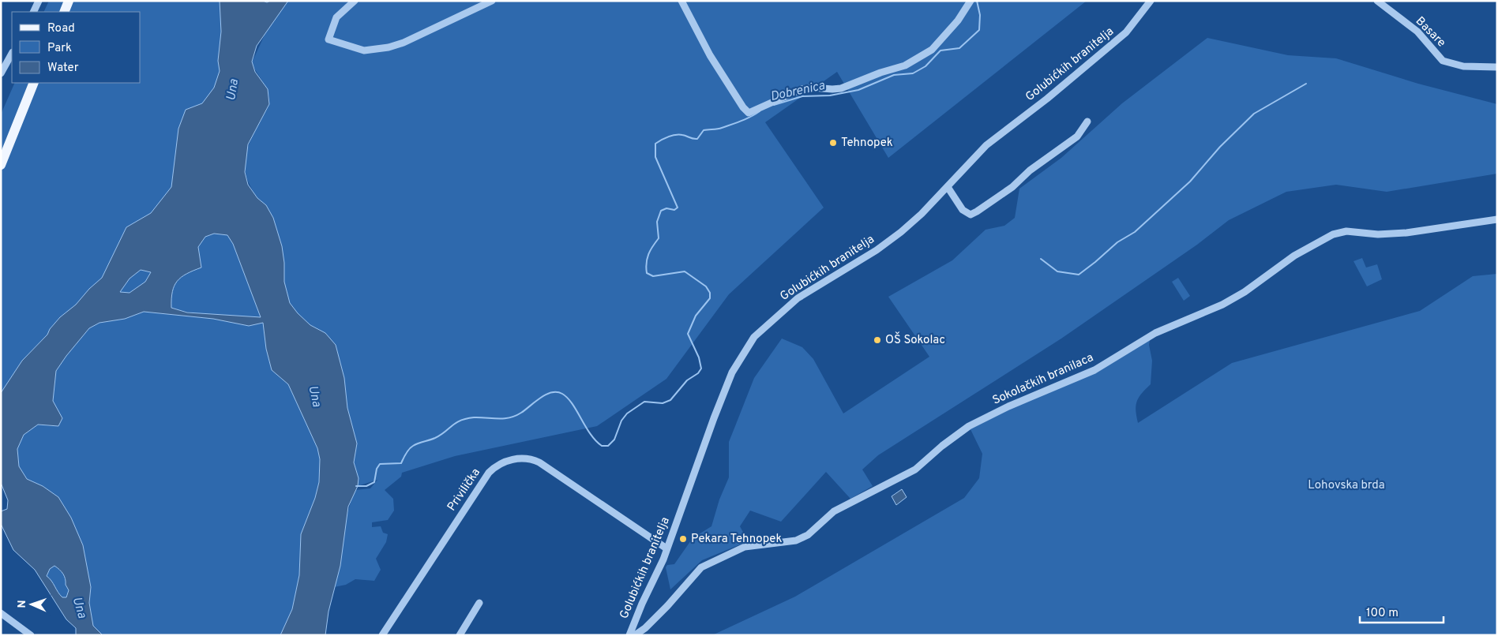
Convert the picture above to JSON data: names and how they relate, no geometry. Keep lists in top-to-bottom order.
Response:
{
  "streets": {
    "street": [
      "Basare",
      "Golubićkih branitelja",
      "Sokolačkih branilaca",
      "Privilička"
    ]
  },
  "crossings": [
    ["Golubićkih branitelja", "Privilička"]
  ],
  "water": ["Una", "Dobrenica"],
  "parks": ["Lohovska brda"],
  "places": ["Tehnopek", "OŠ Sokolac", "Pekara Tehnopek"],
  "legend": ["Road", "Park", "Water"],
  "scale_bar": "100 m",
  "north": "left"
}
